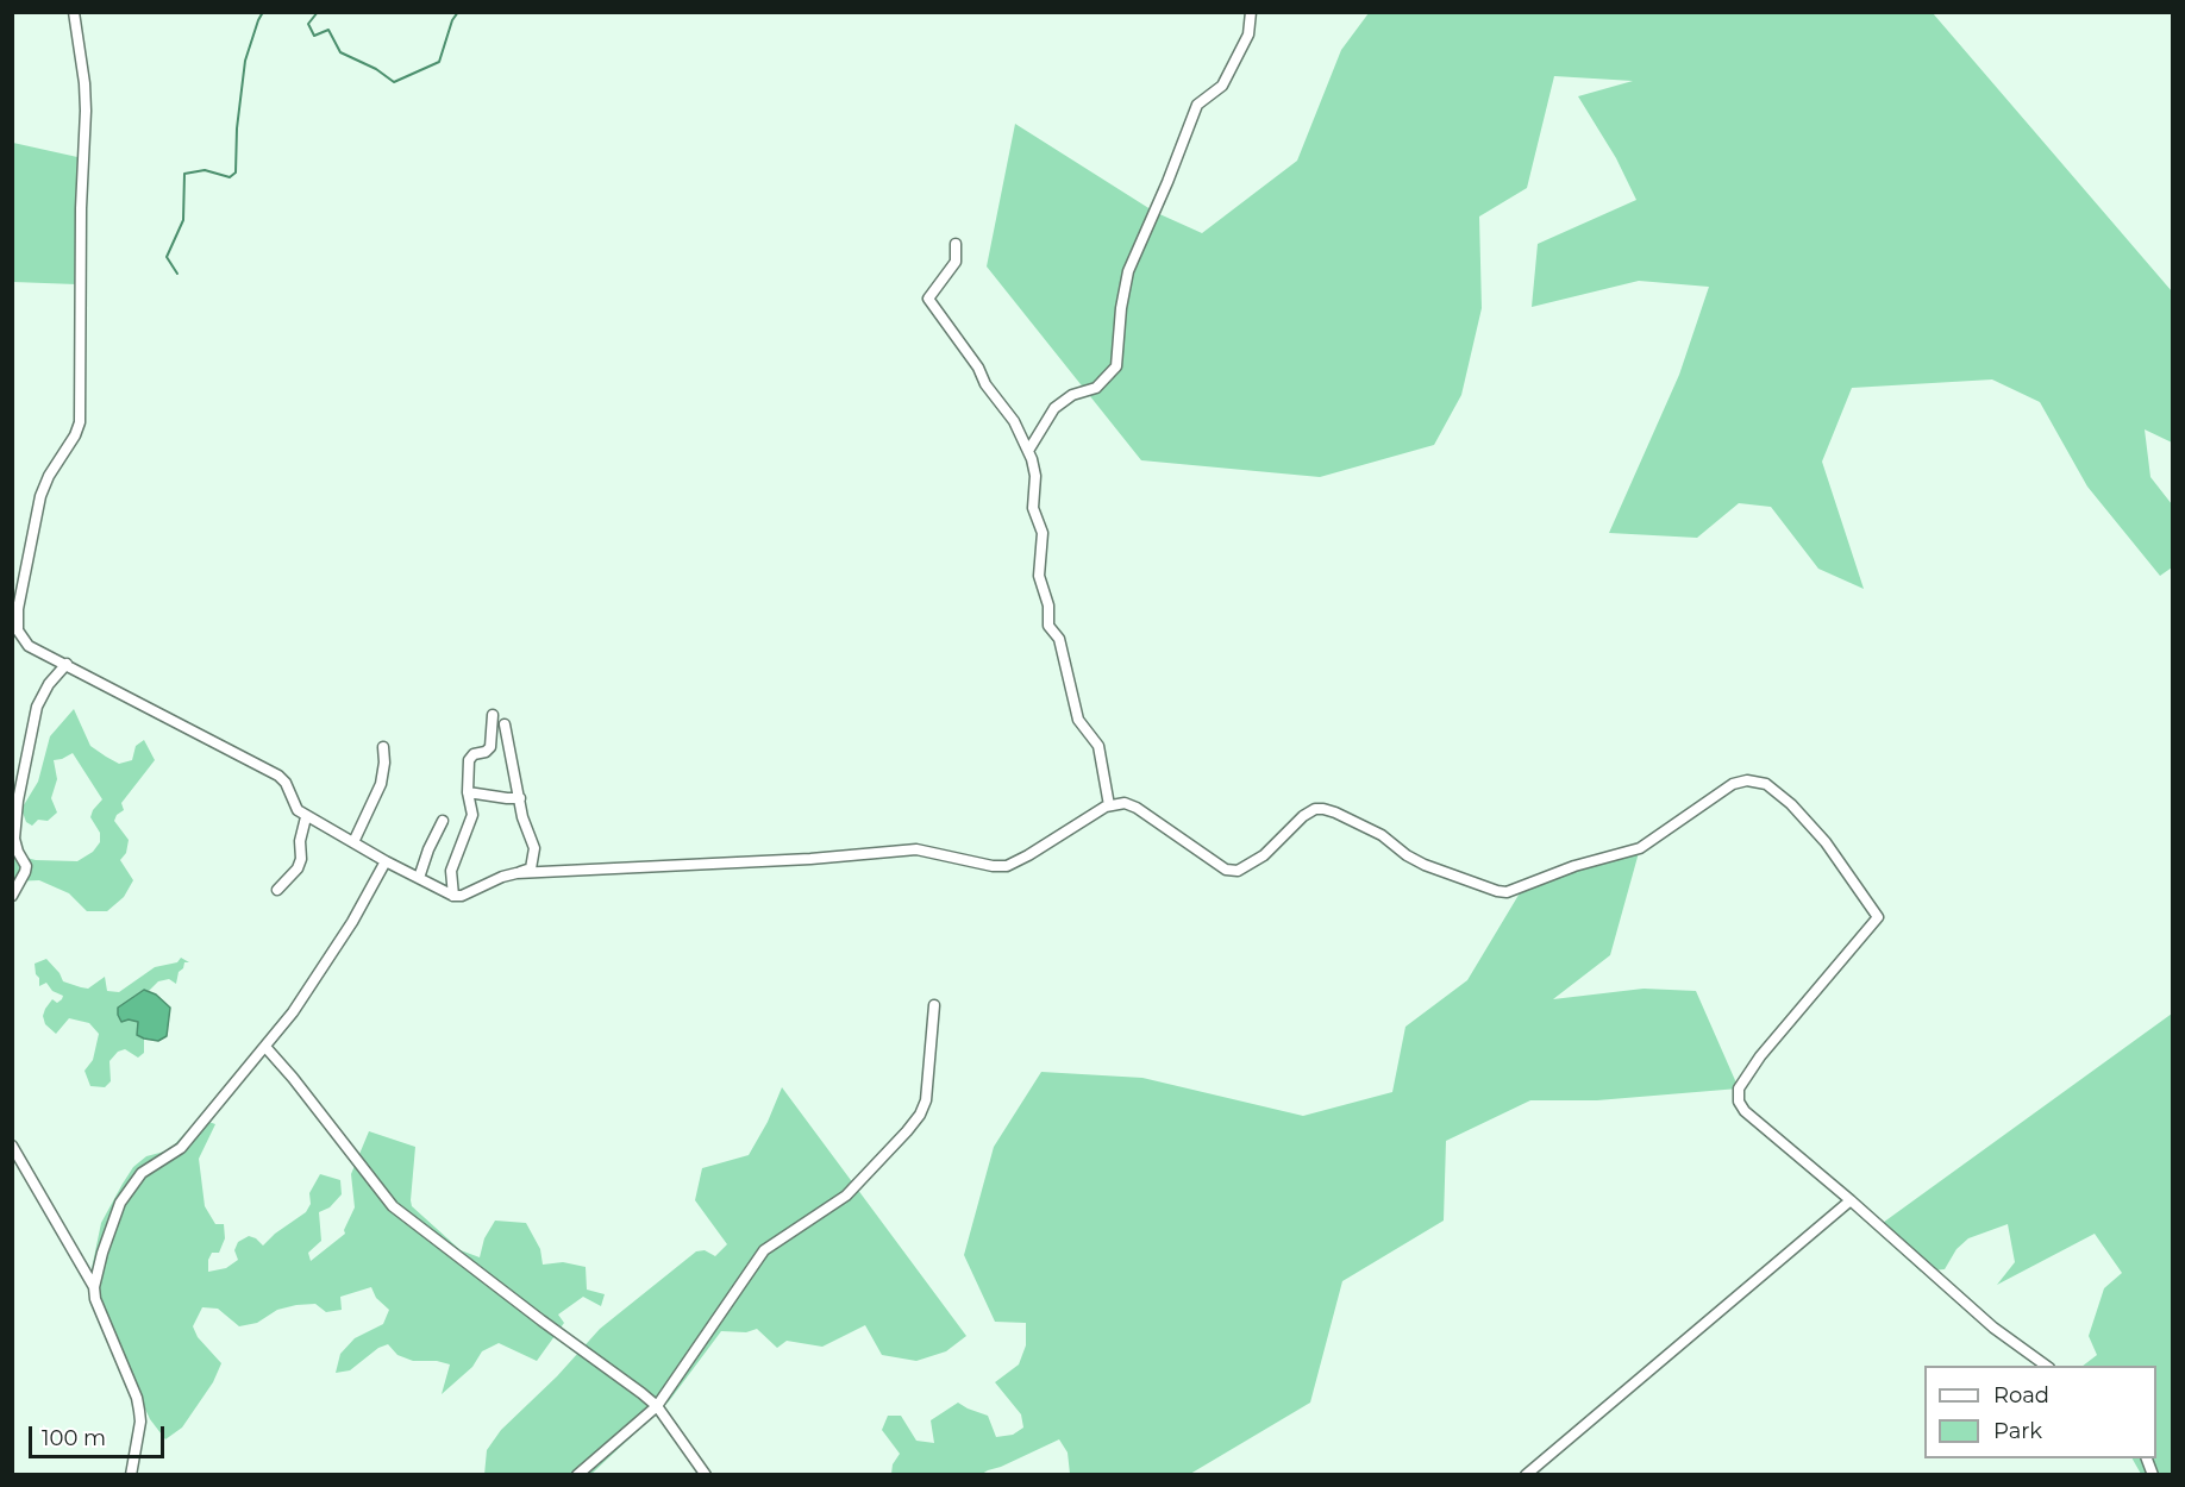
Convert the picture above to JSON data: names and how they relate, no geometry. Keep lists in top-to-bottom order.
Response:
{
  "legend": ["Road", "Park"],
  "scale_bar": "100 m"
}
